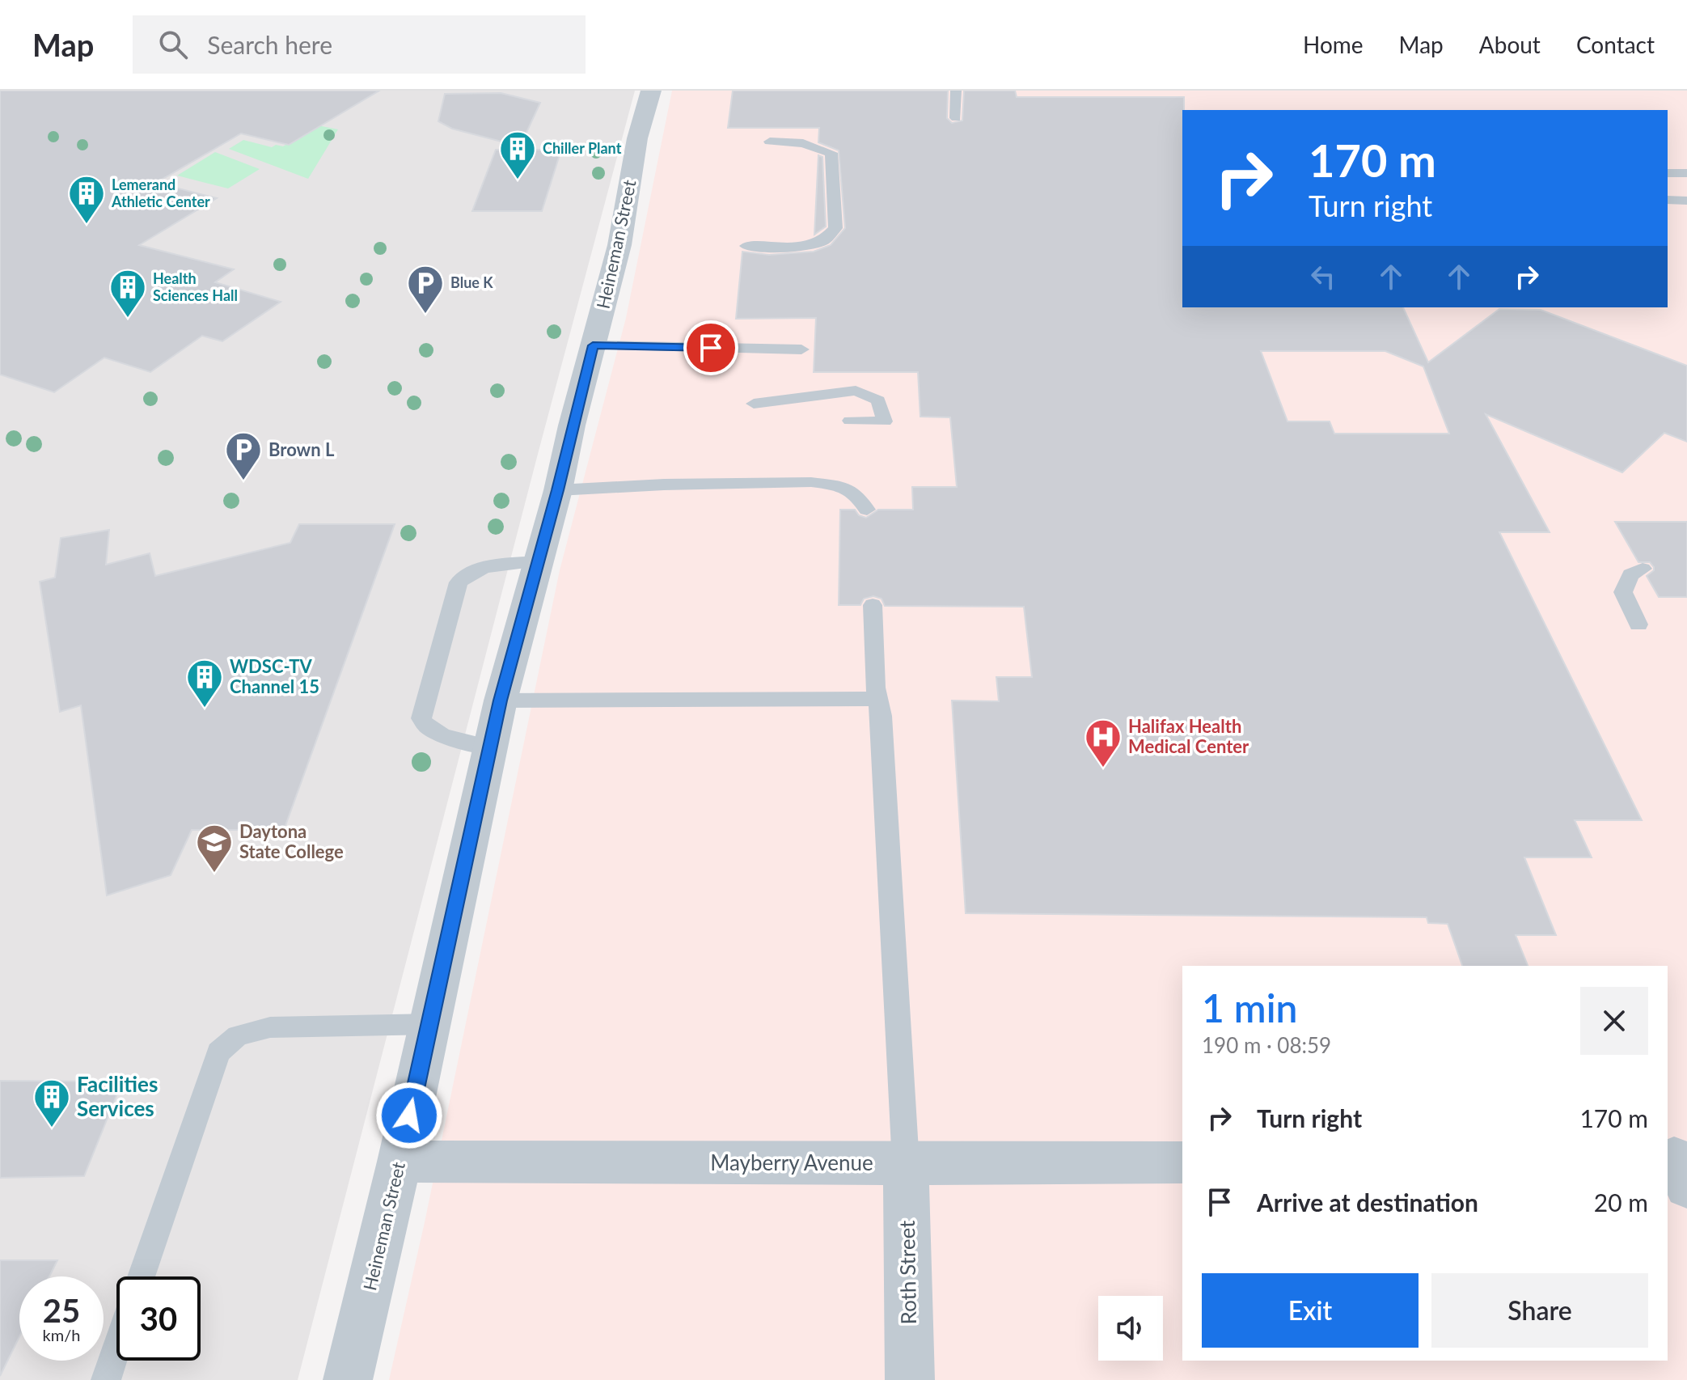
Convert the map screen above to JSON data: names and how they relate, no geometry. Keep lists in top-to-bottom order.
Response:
{
  "streets": {
    "street": ["Heineman Street", "Mayberry Avenue", "Roth Street"]
  },
  "crossings": [
    ["Heineman Street", "Mayberry Avenue"],
    ["Mayberry Avenue", "Roth Street"]
  ],
  "places": {
    "building": [
      "Chiller Plant",
      "Lemerand Athletic Center",
      "Health Sciences Hall",
      "WDSC-TV Channel 15",
      "Facilities Services"
    ],
    "parking": ["Blue K", "Brown L"],
    "hospital": ["Halifax Health Medical Center"],
    "school or university": ["Daytona State College"]
  },
  "page": {
    "header": "Map",
    "search": "Search here",
    "nav": [
      "Home",
      "Map",
      "About",
      "Contact"
    ],
    "turn": ["170 m", "Turn right"],
    "heading": ["1 min", "190 m · 08:59"],
    "list": [
      {
        "name": "Turn right",
        "value": "170 m"
      },
      {
        "name": "Arrive at destination",
        "value": "20 m"
      }
    ],
    "buttons": ["Exit", "Share"],
    "speed": "25 km/h",
    "limit": "30"
  }
}
